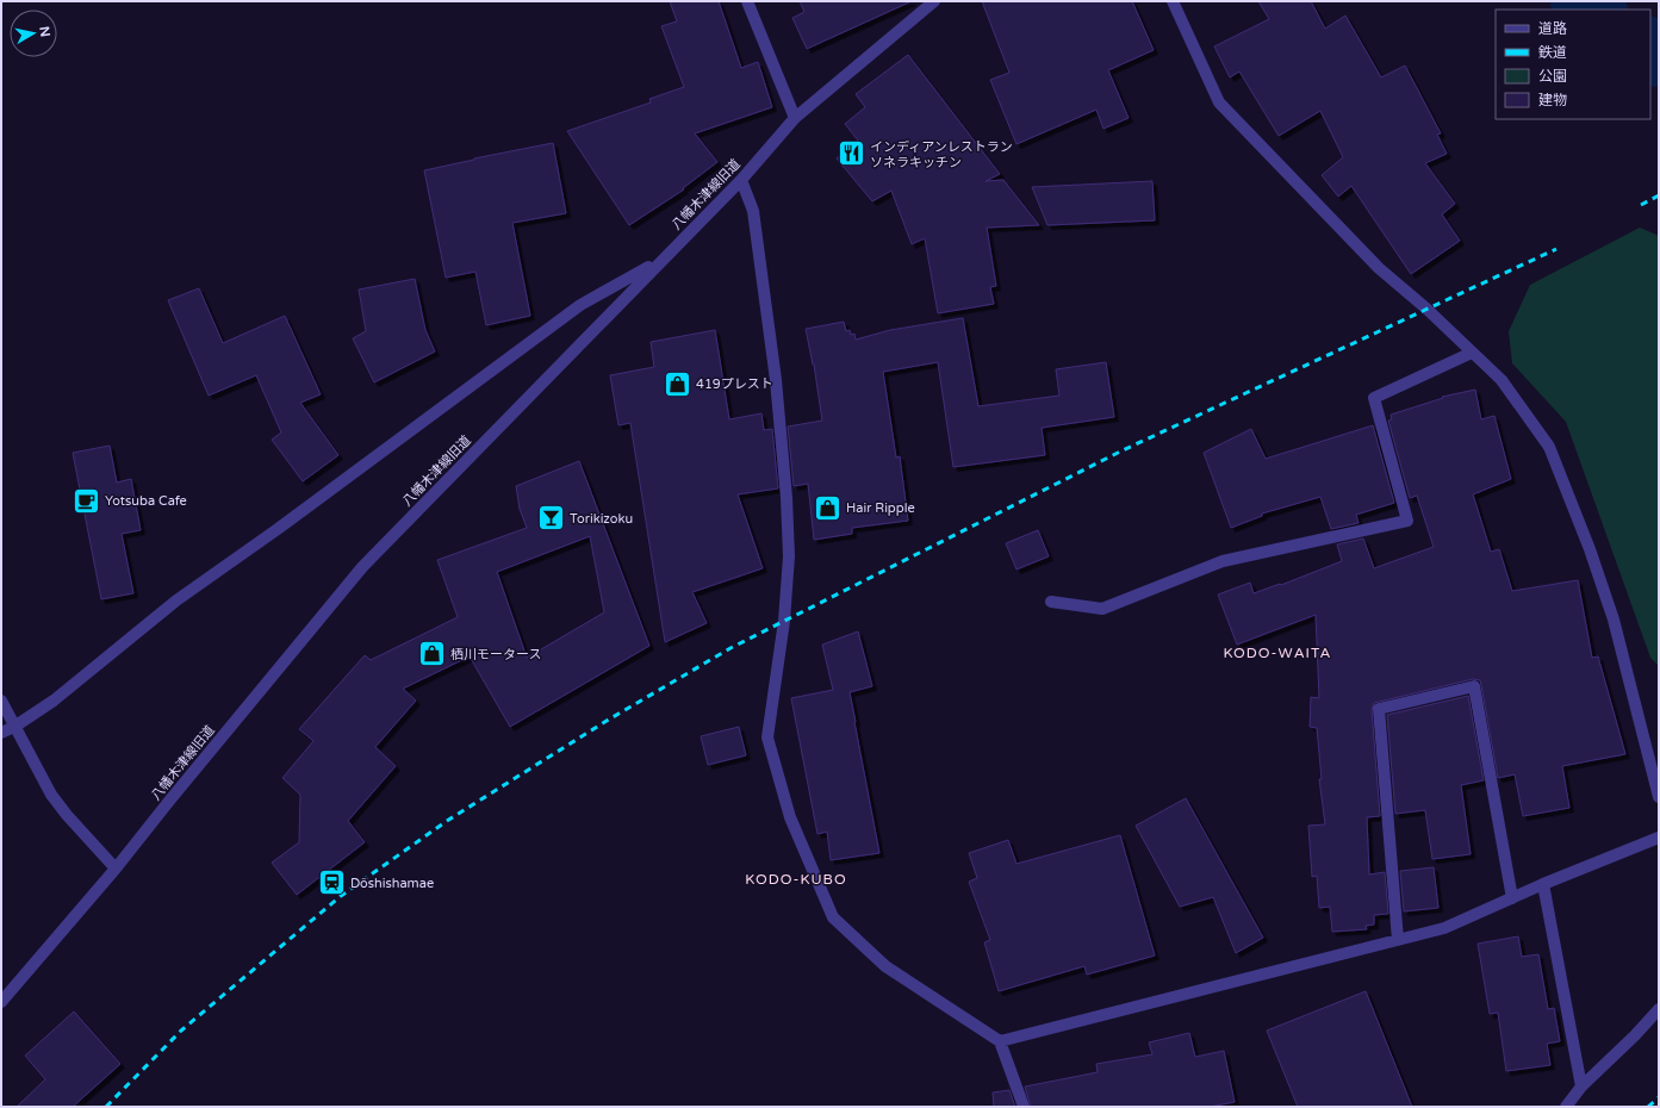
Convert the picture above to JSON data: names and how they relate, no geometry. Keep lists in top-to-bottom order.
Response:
{
  "streets": {
    "street": ["八幡木津線旧道"]
  },
  "districts": ["KODO-WAITA", "KODO-KUBO"],
  "places": {
    "restaurant": ["インディアンレストラン ソネラキッチン"],
    "shop": ["419プレスト", "Hair Ripple", "栖川モータース"],
    "cafe": ["Yotsuba Cafe"],
    "bar": ["Torikizoku"],
    "station": ["Dōshishamae"]
  },
  "legend": [
    "道路",
    "鉄道",
    "公園",
    "建物"
  ],
  "north": "right"
}
